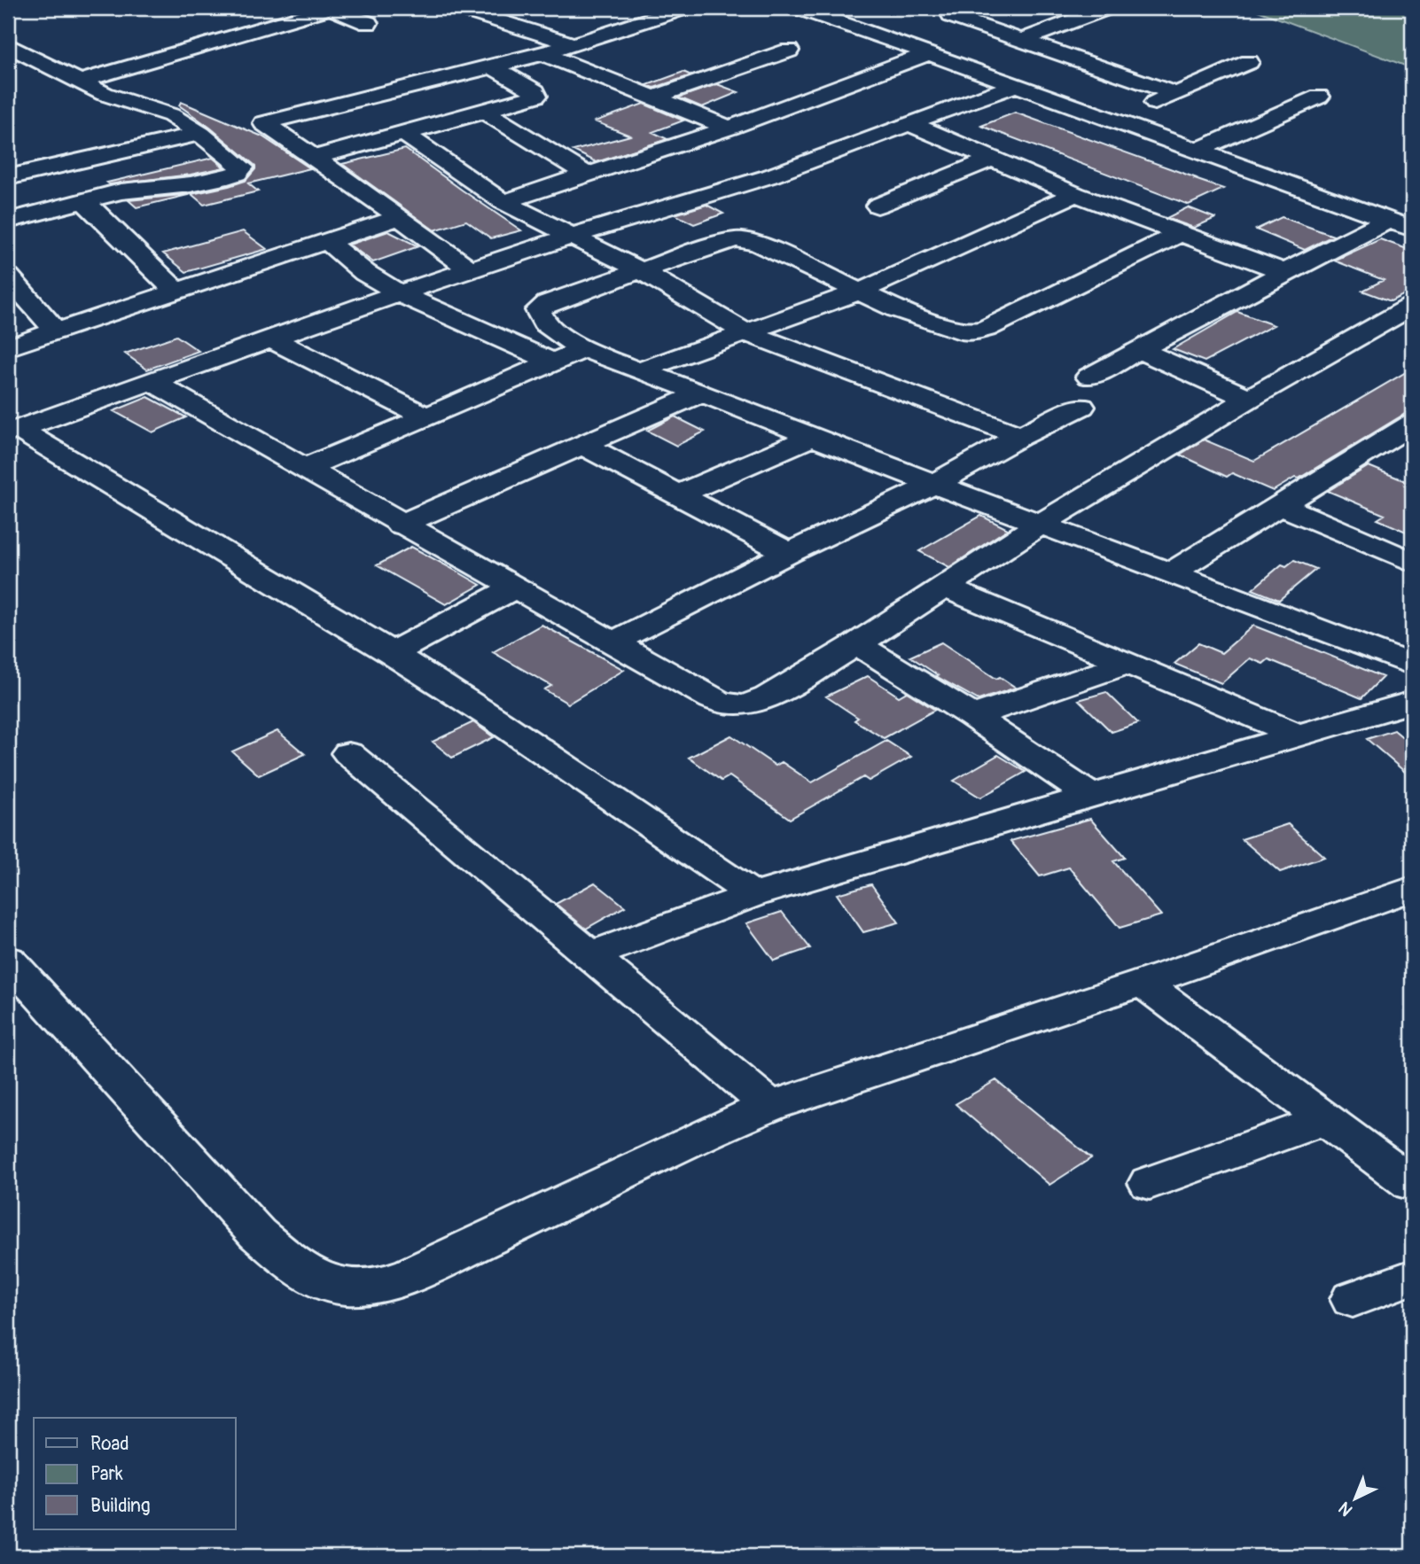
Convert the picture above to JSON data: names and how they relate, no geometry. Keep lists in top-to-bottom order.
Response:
{
  "legend": ["Road", "Park", "Building"],
  "north": "bottom left"
}
